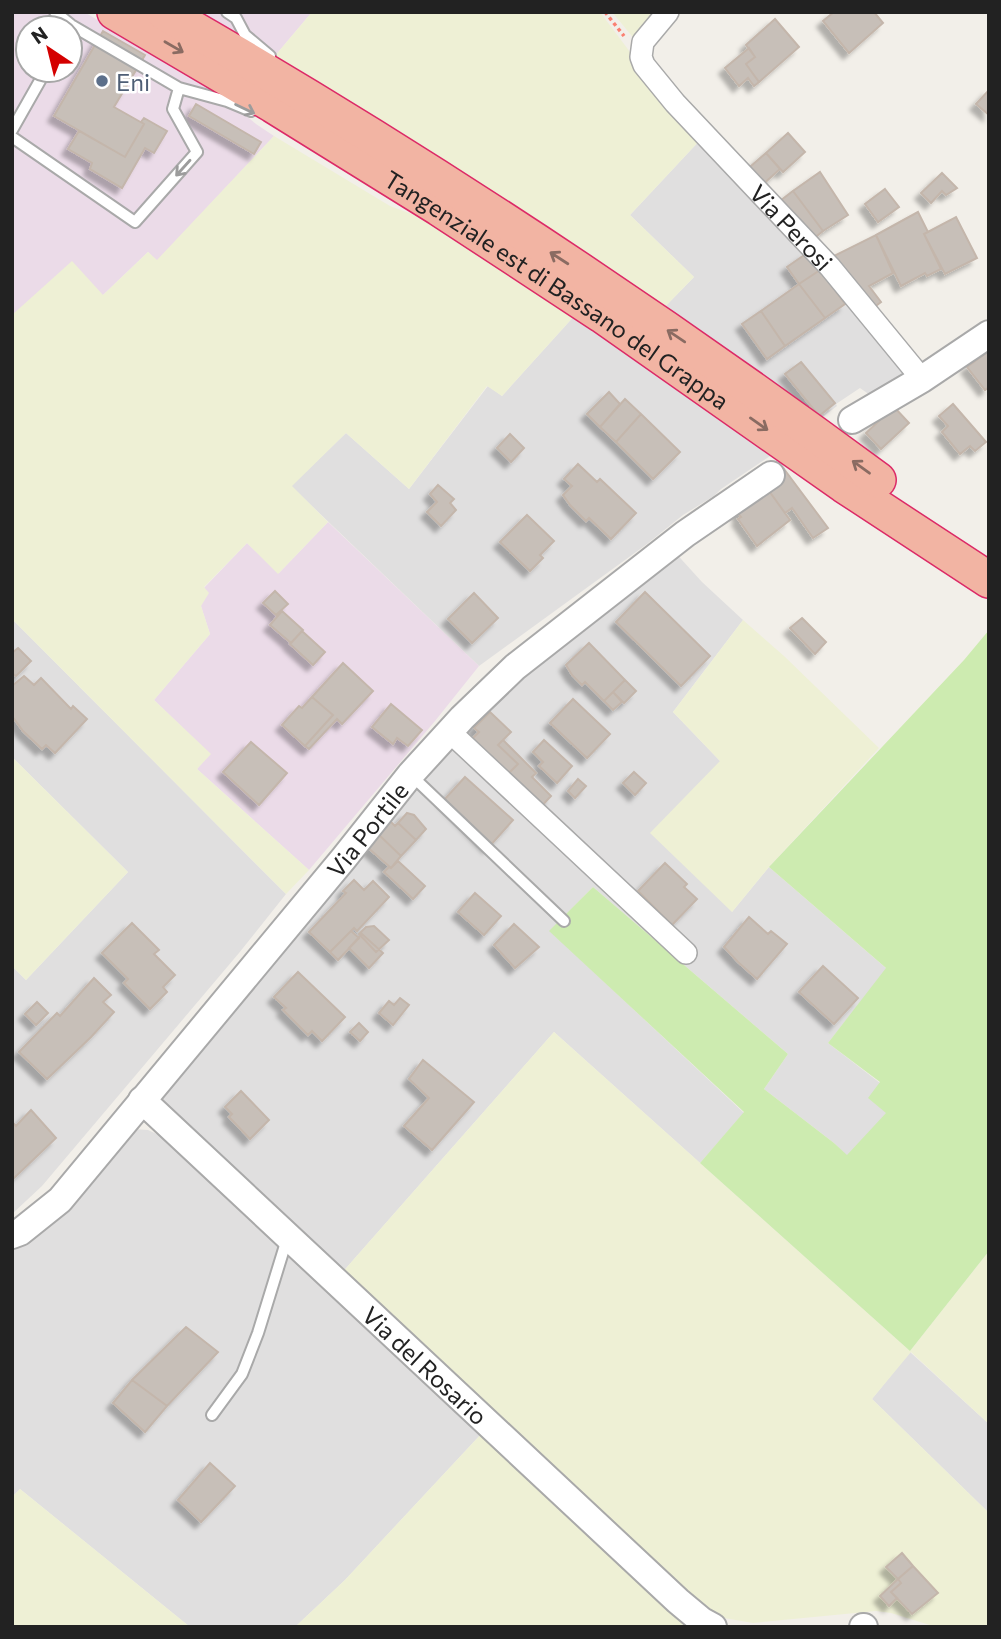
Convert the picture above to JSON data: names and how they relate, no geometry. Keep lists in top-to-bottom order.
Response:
{
  "streets": {
    "highway": ["Tangenziale est di Bassano del Grappa"],
    "street": ["Via Perosi", "Via Portile", "Via del Rosario"]
  },
  "crossings": [
    ["Via Portile", "Via del Rosario"]
  ],
  "places": ["Eni"],
  "north": "top left"
}
